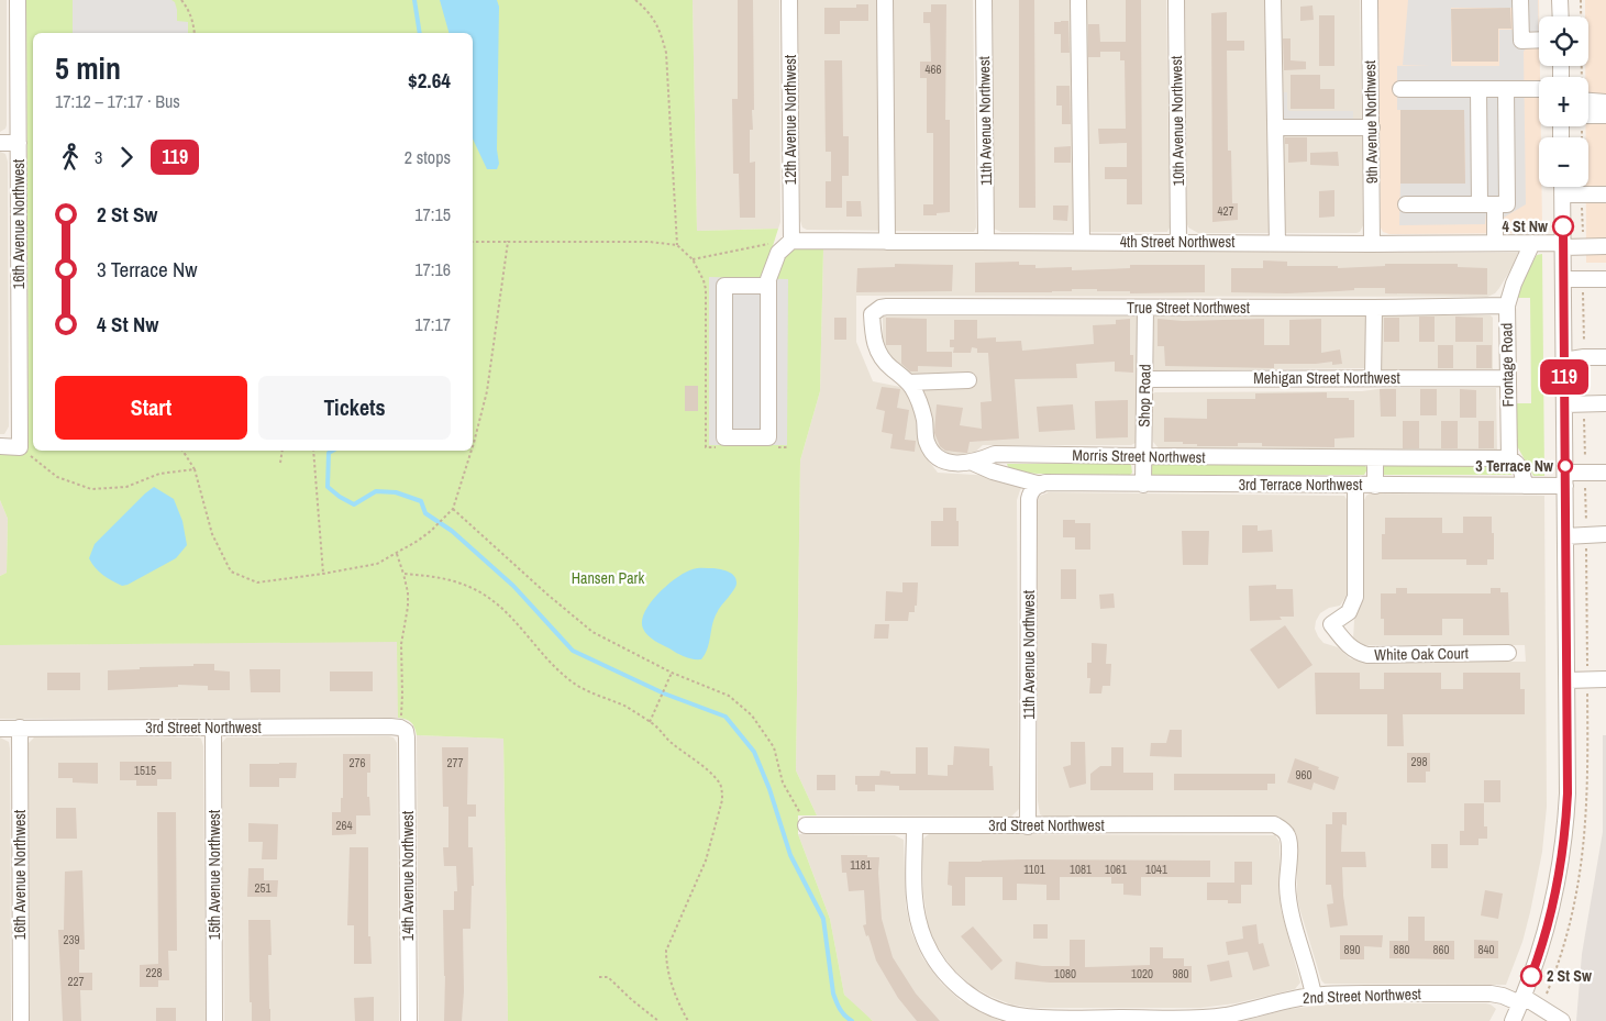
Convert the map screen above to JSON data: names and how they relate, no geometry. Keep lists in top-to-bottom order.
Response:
{
  "streets": {
    "street": [
      "12th Avenue Northwest",
      "11th Avenue Northwest",
      "10th Avenue Northwest",
      "9th Avenue Northwest",
      "16th Avenue Northwest",
      "4th Street Northwest",
      "True Street Northwest",
      "Frontage Road",
      "Mehigan Street Northwest",
      "Shop Road",
      "Morris Street Northwest",
      "3rd Terrace Northwest",
      "White Oak Court",
      "3rd Street Northwest",
      "15th Avenue Northwest",
      "14th Avenue Northwest",
      "2nd Street Northwest"
    ]
  },
  "crossings": [
    ["12th Avenue Northwest", "4th Street Northwest"],
    ["11th Avenue Northwest", "4th Street Northwest"],
    ["11th Avenue Northwest", "3rd Terrace Northwest"],
    ["11th Avenue Northwest", "3rd Street Northwest"],
    ["10th Avenue Northwest", "4th Street Northwest"],
    ["9th Avenue Northwest", "4th Street Northwest"],
    ["16th Avenue Northwest", "3rd Street Northwest"],
    ["4th Street Northwest", "Frontage Road"],
    ["True Street Northwest", "Frontage Road"],
    ["True Street Northwest", "Shop Road"],
    ["True Street Northwest", "Morris Street Northwest"],
    ["Frontage Road", "Mehigan Street Northwest"],
    ["Frontage Road", "Morris Street Northwest"],
    ["Mehigan Street Northwest", "Shop Road"],
    ["Shop Road", "Morris Street Northwest"],
    ["Shop Road", "3rd Terrace Northwest"],
    ["Morris Street Northwest", "3rd Terrace Northwest"],
    ["3rd Terrace Northwest", "White Oak Court"],
    ["3rd Street Northwest", "15th Avenue Northwest"],
    ["3rd Street Northwest", "14th Avenue Northwest"],
    ["3rd Street Northwest", "2nd Street Northwest"]
  ],
  "parks": ["Hansen Park"],
  "places": ["4 St Nw", "3 Terrace Nw", "2 St Sw"],
  "lines": ["bus line 119"],
  "house_numbers": [
    "466",
    "427",
    "298",
    "276",
    "277",
    "1515",
    "960",
    "264",
    "1181",
    "1101",
    "1081",
    "1061",
    "1041",
    "251",
    "239",
    "890",
    "880",
    "860",
    "840",
    "228",
    "1080",
    "1020",
    "980",
    "227"
  ],
  "page": {
    "on_map": "119",
    "map_buttons": ["+", "−"],
    "heading": ["5 min", "17:12 – 17:17 · Bus", "$2.64"],
    "legs": ["3", "119", "2 stops"],
    "list": [
      {
        "name": "2 St Sw",
        "value": "17:15"
      },
      {
        "name": "3 Terrace Nw",
        "value": "17:16"
      },
      {
        "name": "4 St Nw",
        "value": "17:17"
      }
    ],
    "buttons": ["Start", "Tickets"]
  }
}
